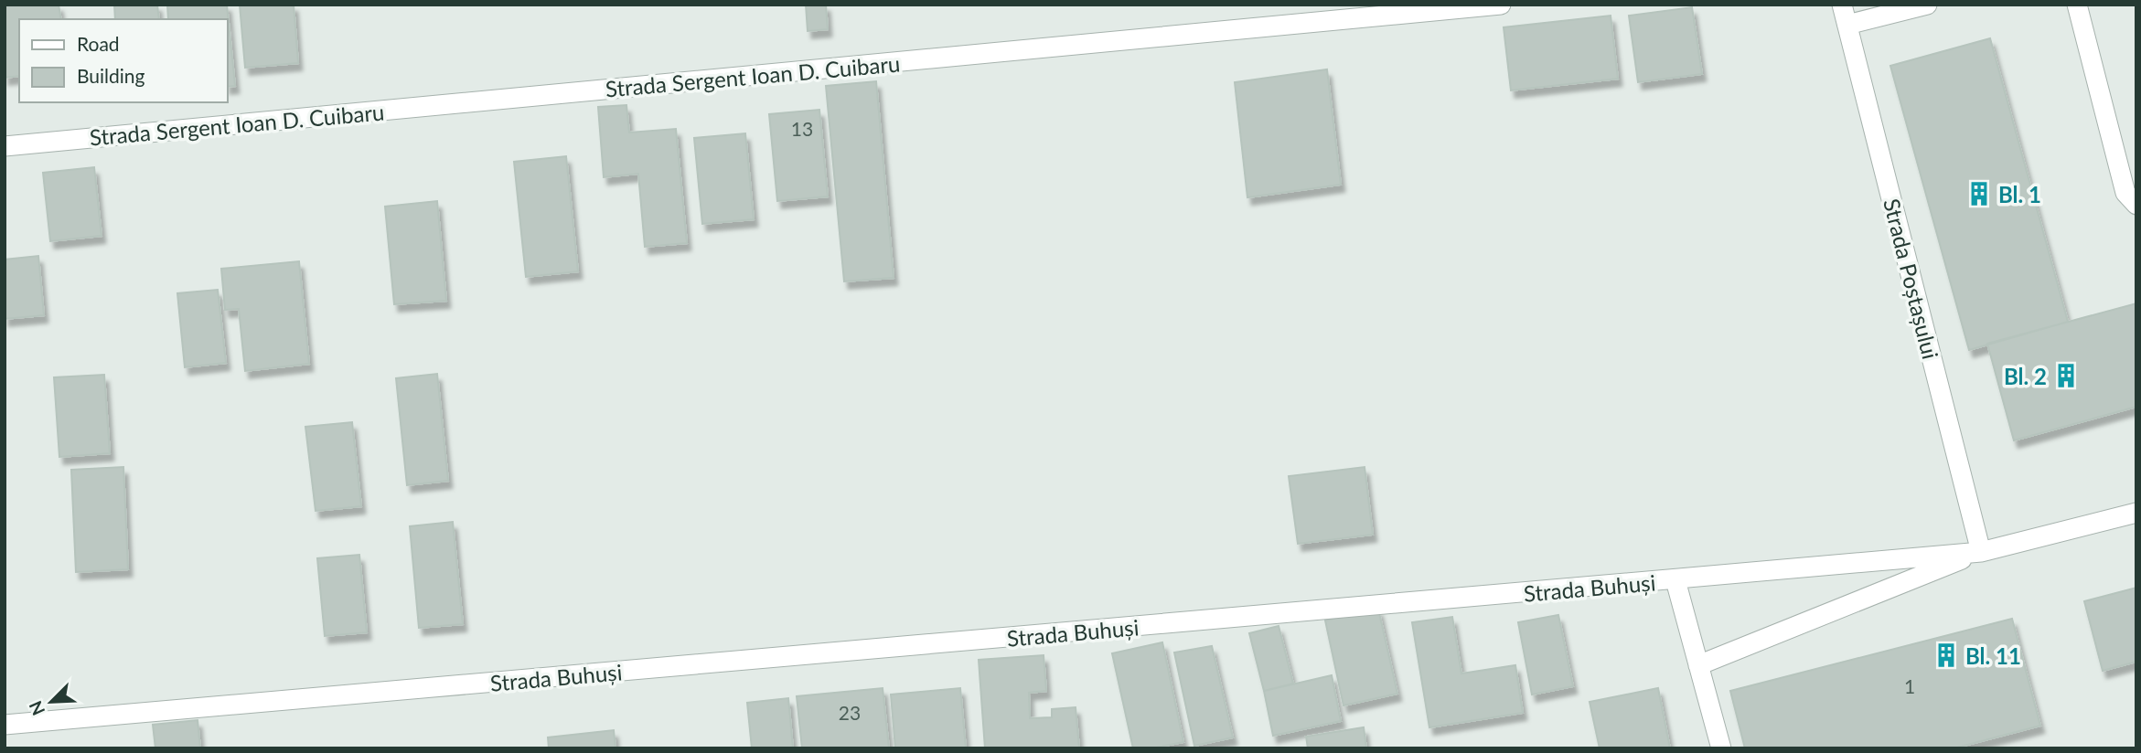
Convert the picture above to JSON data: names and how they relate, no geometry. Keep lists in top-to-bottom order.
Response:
{
  "streets": {
    "street": ["Strada Sergent Ioan D. Cuibaru", "Strada Poștașului", "Strada Buhuși"]
  },
  "crossings": [
    ["Strada Poștașului", "Strada Buhuși"]
  ],
  "places": {
    "building": ["Bl. 1", "Bl. 2", "Bl. 11"]
  },
  "house_numbers": ["13", "1", "23"],
  "legend": ["Road", "Building"],
  "north": "bottom left"
}
